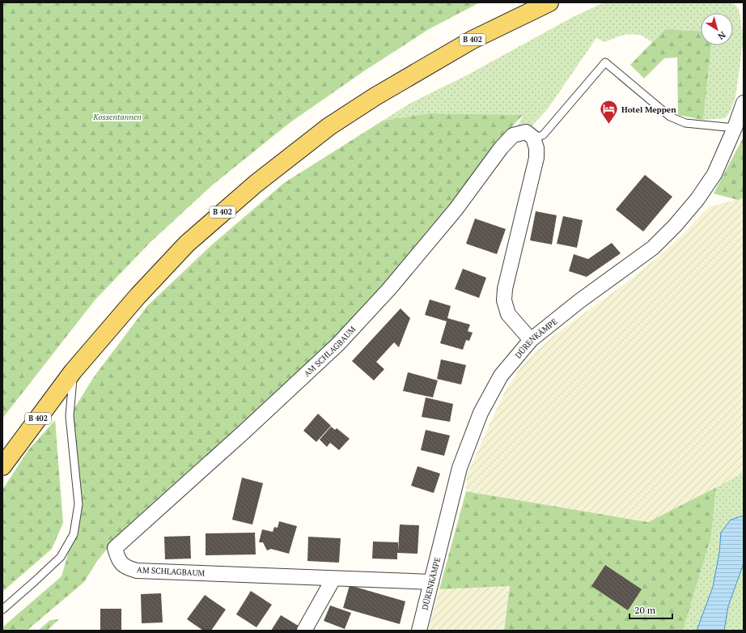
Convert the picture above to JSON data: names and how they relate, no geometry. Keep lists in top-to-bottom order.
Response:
{
  "streets": {
    "main road": ["B 402"],
    "street": ["DÜRENKÄMPE", "AM SCHLAGBAUM"]
  },
  "crossings": [
    ["DÜRENKÄMPE", "AM SCHLAGBAUM"]
  ],
  "parks": ["Kossentannen"],
  "places": {
    "hotel": ["Hotel Meppen"]
  },
  "scale_bar": "20 m",
  "north": "bottom right"
}
